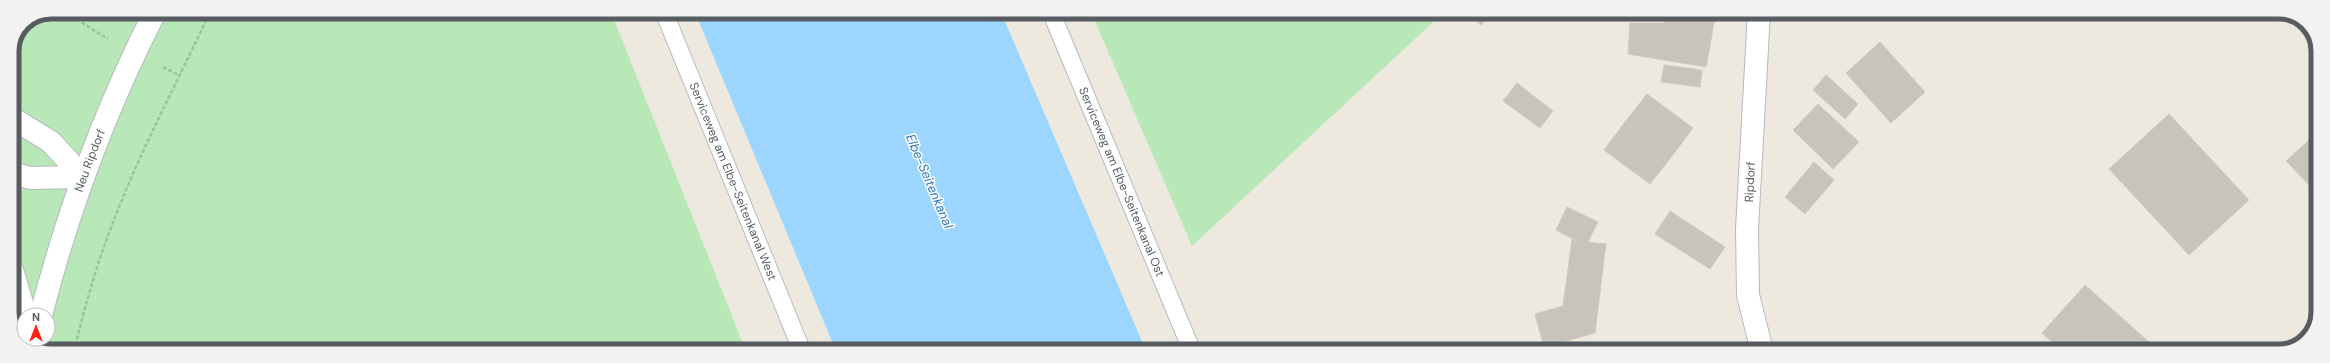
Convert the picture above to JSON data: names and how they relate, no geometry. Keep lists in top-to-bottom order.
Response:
{
  "streets": {
    "street": ["Neu Ripdorf", "Ripdorf"],
    "lane": ["Serviceweg am Elbe-Seitenkanal West", "Serviceweg am Elbe-Seitenkanal Ost"]
  },
  "water": ["Elbe-Seitenkanal"],
  "north": "top"
}
